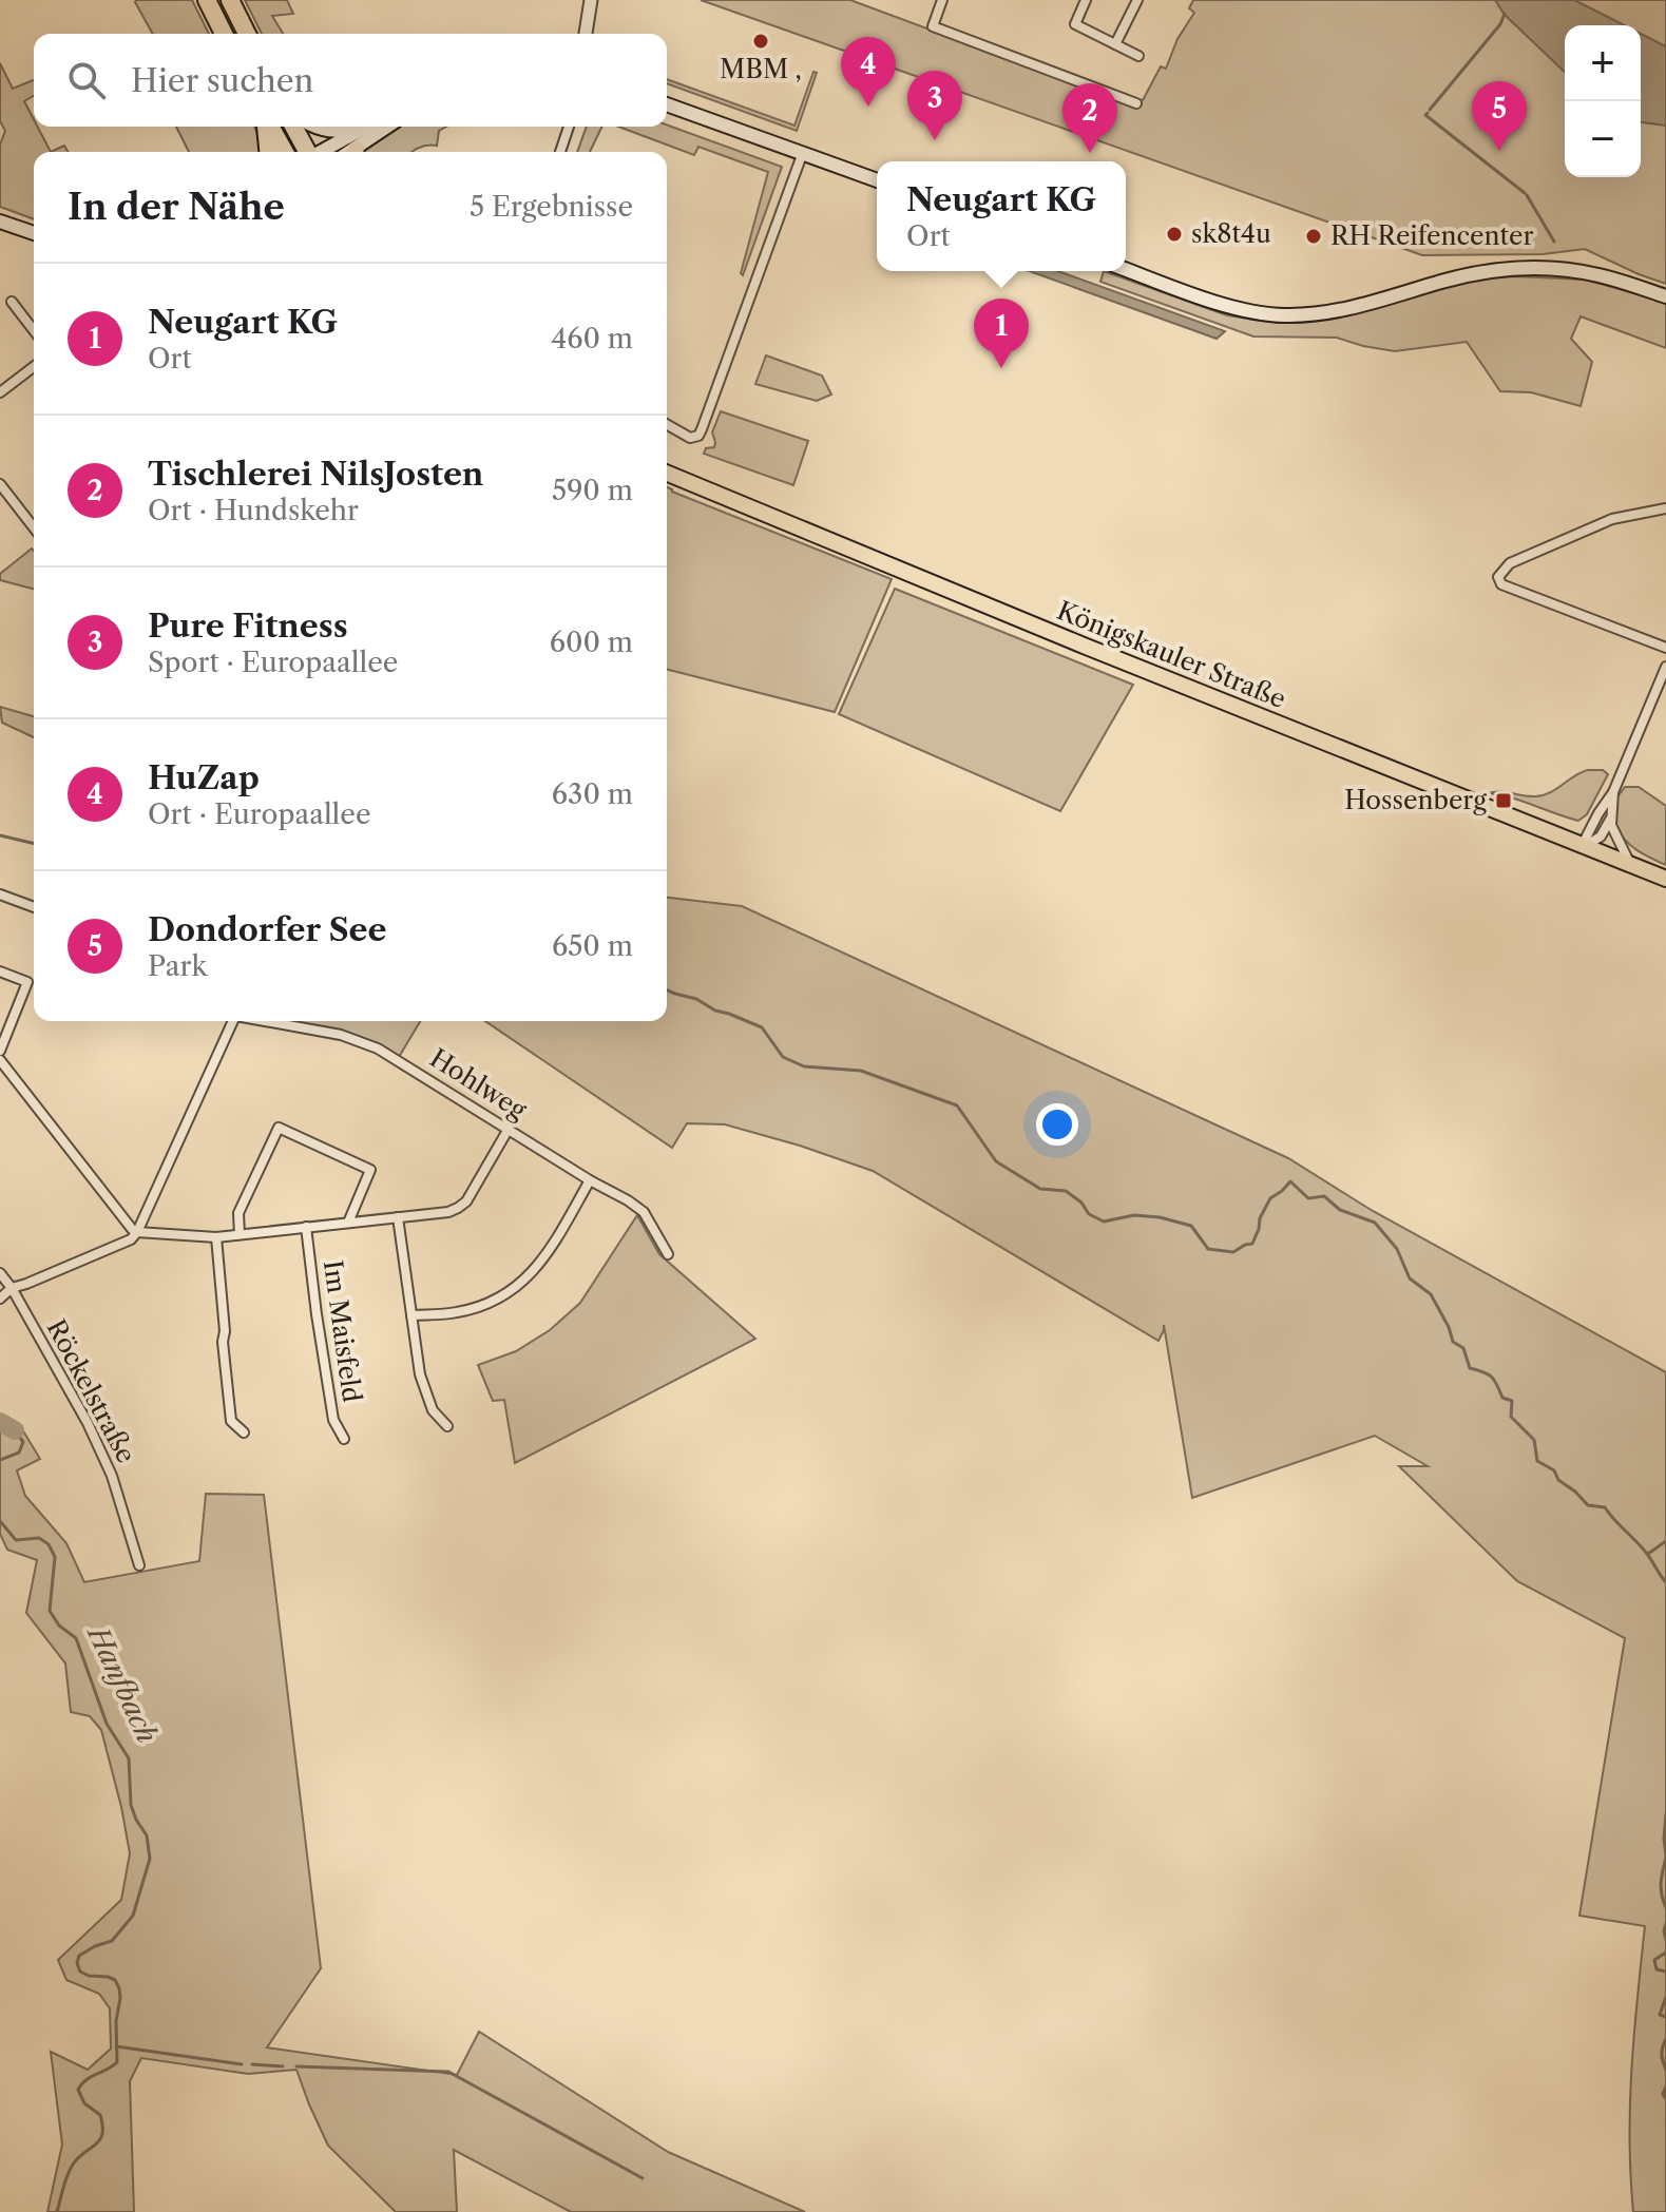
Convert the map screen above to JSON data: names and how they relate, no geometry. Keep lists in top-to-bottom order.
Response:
{
  "streets": {
    "main road": ["Königskauler Straße"],
    "street": ["Hohlweg", "Im Maisfeld", "Röckelstraße"]
  },
  "water": ["Hanfbach"],
  "places": {
    "other": ["MBM ,", "sk8t4u", "RH Reifencenter"],
    "transit": ["Hossenberg"]
  },
  "page": {
    "map_buttons": ["+", "−"],
    "search": "Hier suchen",
    "pins": [
      "4",
      "3",
      "5",
      "2",
      "1"
    ],
    "heading": ["In der Nähe", "5 Ergebnisse"],
    "popup": ["Neugart KG", "Ort"],
    "list": [
      {
        "mark": "1",
        "name": "Neugart KG",
        "note": "Ort",
        "value": "460 m"
      },
      {
        "mark": "2",
        "name": "Tischlerei NilsJosten",
        "note": "Ort · Hundskehr",
        "value": "590 m"
      },
      {
        "mark": "3",
        "name": "Pure Fitness",
        "note": "Sport · Europaallee",
        "value": "600 m"
      },
      {
        "mark": "4",
        "name": "HuZap",
        "note": "Ort · Europaallee",
        "value": "630 m"
      },
      {
        "mark": "5",
        "name": "Dondorfer See",
        "note": "Park",
        "value": "650 m"
      }
    ]
  }
}
